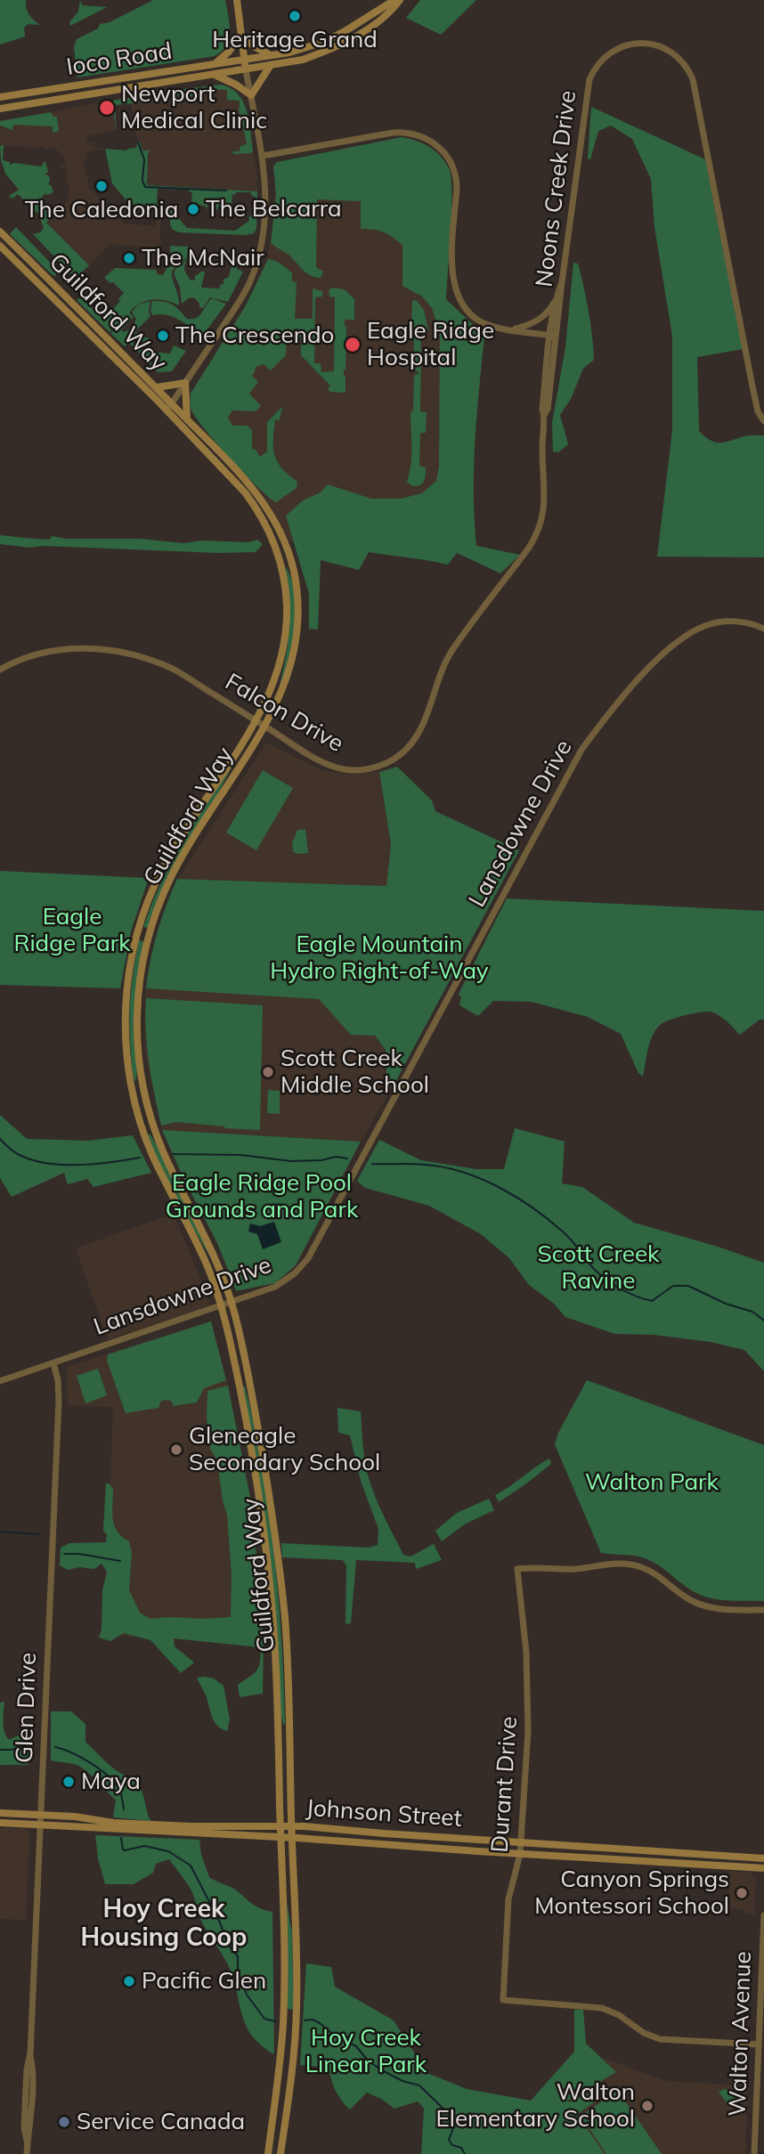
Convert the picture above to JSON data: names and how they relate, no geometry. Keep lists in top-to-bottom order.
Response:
{
  "streets": {
    "main road": ["Ioco Road", "Guildford Way", "Johnson Street"],
    "street": [
      "Noons Creek Drive",
      "Falcon Drive",
      "Lansdowne Drive",
      "Glen Drive",
      "Durant Drive",
      "Walton Avenue"
    ]
  },
  "crossings": [
    ["Noons Creek Drive", "Falcon Drive"],
    ["Guildford Way", "Falcon Drive"],
    ["Guildford Way", "Lansdowne Drive"],
    ["Guildford Way", "Johnson Street"],
    ["Lansdowne Drive", "Glen Drive"],
    ["Glen Drive", "Johnson Street"],
    ["Durant Drive", "Johnson Street"],
    ["Durant Drive", "Walton Avenue"]
  ],
  "districts": ["Hoy Creek Housing Coop"],
  "parks": [
    "Eagle Ridge Park",
    "Eagle Mountain Hydro Right-of-Way",
    "Eagle Ridge Pool Grounds and Park",
    "Scott Creek Ravine",
    "Walton Park",
    "Hoy Creek Linear Park"
  ],
  "places": [
    "Heritage Grand",
    "Newport Medical Clinic",
    "The Caledonia",
    "The Belcarra",
    "The McNair",
    "The Crescendo",
    "Eagle Ridge Hospital",
    "Scott Creek Middle School",
    "Gleneagle Secondary School",
    "Maya",
    "Canyon Springs Montessori School",
    "Pacific Glen",
    "Walton Elementary School",
    "Service Canada"
  ]
}
